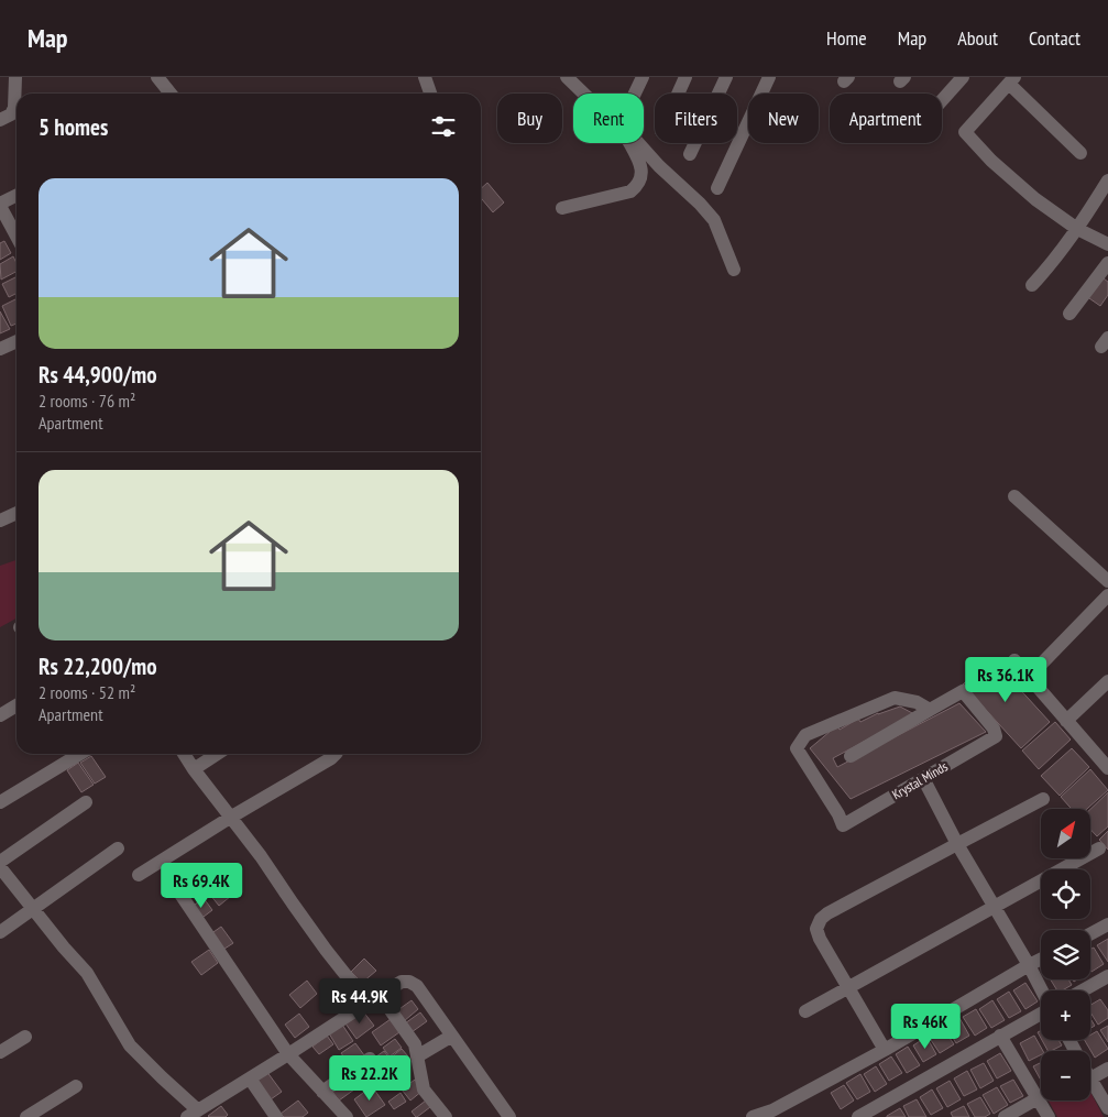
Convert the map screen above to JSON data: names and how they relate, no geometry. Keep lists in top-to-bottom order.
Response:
{
  "streets": {
    "street": ["Krystal Minds"]
  },
  "north": "top right",
  "page": {
    "header": "Map",
    "nav": [
      "Home",
      "Map",
      "About",
      "Contact"
    ],
    "chip": [
      "Buy",
      "Rent",
      "Filters",
      "New",
      "Apartment"
    ],
    "heading": "5 homes",
    "list": [
      {
        "name": "Rs 44,900/mo",
        "note": "2 rooms · 76 m² · Apartment"
      },
      {
        "name": "Rs 22,200/mo",
        "note": "2 rooms · 52 m² · Apartment"
      }
    ],
    "price": [
      "Rs 36.1K",
      "Rs 69.4K",
      "Rs 44.9K",
      "Rs 46K",
      "Rs 22.2K"
    ],
    "map_buttons": ["+", "−"]
  }
}
